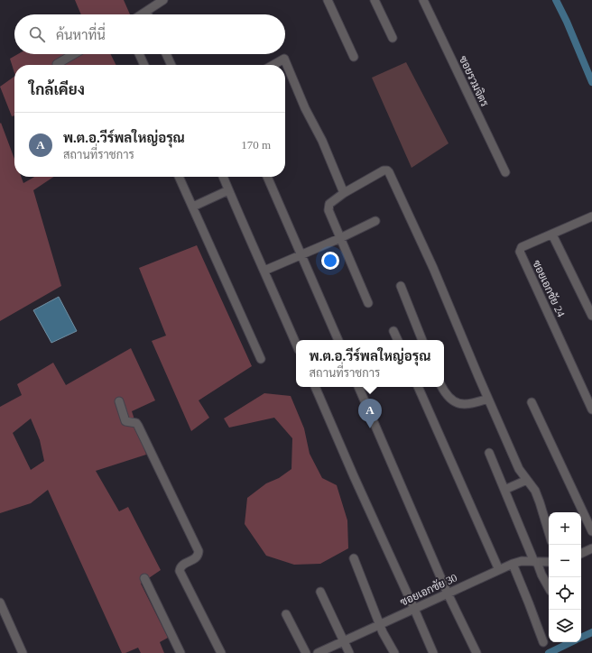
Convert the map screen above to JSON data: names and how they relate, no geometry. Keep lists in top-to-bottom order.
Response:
{
  "streets": {
    "street": ["ซอยรวมจิตร", "ซอยเอกชัย 24", "ซอยเอกชัย 30"]
  },
  "page": {
    "search": "ค้นหาที่นี่",
    "heading": "ใกล้เคียง",
    "list": [
      {
        "mark": "A",
        "name": "พ.ต.อ.วีร์พลใหญ่อรุณ",
        "note": "สถานที่ราชการ",
        "value": "170 m"
      }
    ],
    "popup": ["พ.ต.อ.วีร์พลใหญ่อรุณ", "สถานที่ราชการ"],
    "pins": "A",
    "map_buttons": ["+", "−"]
  }
}
